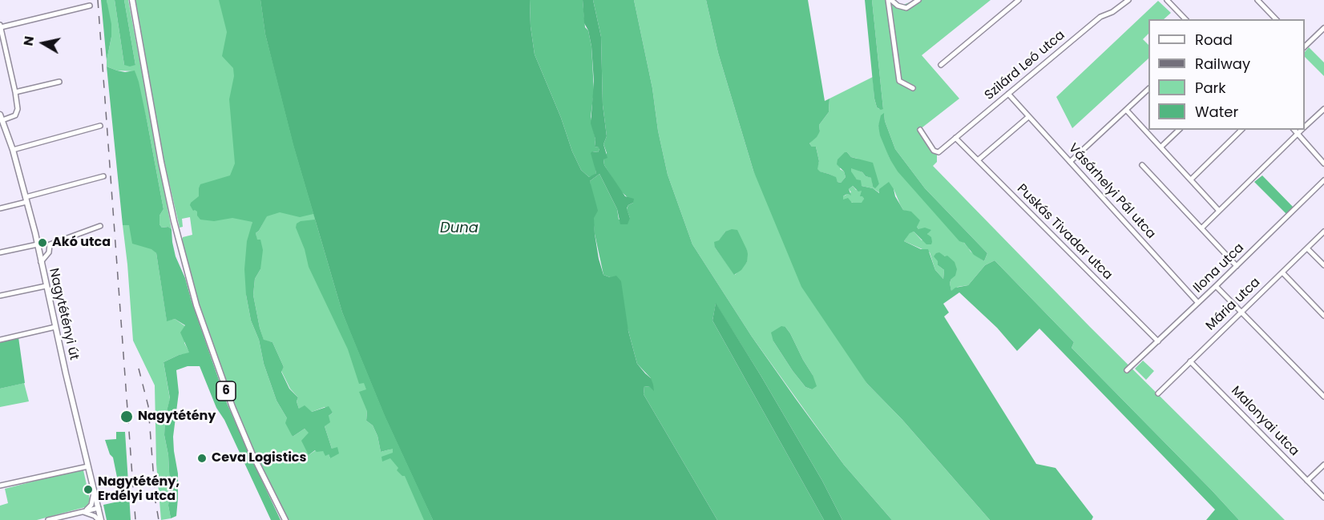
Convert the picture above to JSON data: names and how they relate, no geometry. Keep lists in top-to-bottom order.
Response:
{
  "streets": {
    "main road": ["Nagytétényi út", "6"],
    "street": [
      "Szilárd Leó utca",
      "Vásárhelyi Pál utca",
      "Puskás Tivadar utca",
      "Ilona utca",
      "Mária utca",
      "Malonyai utca"
    ]
  },
  "crossings": [
    ["Szilárd Leó utca", "Vásárhelyi Pál utca"],
    ["Szilárd Leó utca", "Puskás Tivadar utca"],
    ["Vásárhelyi Pál utca", "Ilona utca"],
    ["Puskás Tivadar utca", "Ilona utca"],
    ["Mária utca", "Malonyai utca"]
  ],
  "water": ["Duna"],
  "places": [
    "Akó utca",
    "Nagytétény",
    "Ceva Logistics",
    "Nagytétény, Erdélyi utca"
  ],
  "legend": [
    "Road",
    "Railway",
    "Park",
    "Water"
  ],
  "north": "left"
}
